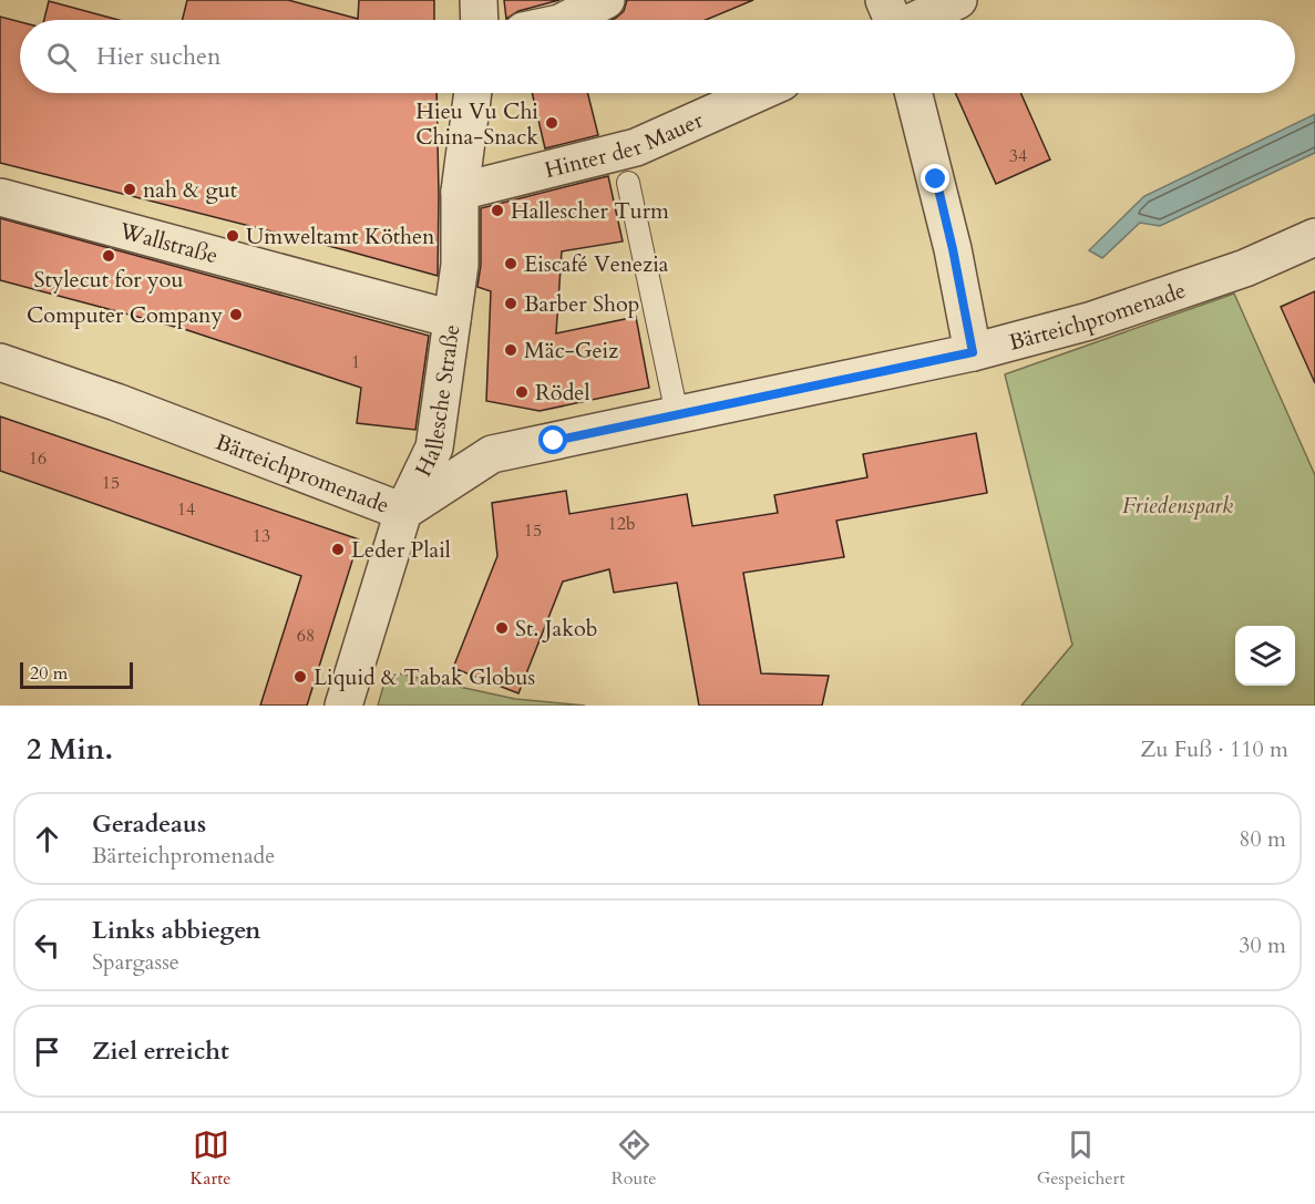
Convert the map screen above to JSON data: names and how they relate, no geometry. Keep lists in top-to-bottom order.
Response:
{
  "streets": {
    "street": [
      "Hinter der Mauer",
      "Wallstraße",
      "Bärteichpromenade",
      "Hallesche Straße"
    ]
  },
  "crossings": [
    ["Hinter der Mauer", "Hallesche Straße"],
    ["Wallstraße", "Hallesche Straße"],
    ["Bärteichpromenade", "Hallesche Straße"]
  ],
  "parks": ["Friedenspark"],
  "places": [
    "Hieu Vu Chi China-Snack",
    "nah & gut",
    "Hallescher Turm",
    "Umweltamt Köthen",
    "Stylecut for you",
    "Eiscafé Venezia",
    "Barber Shop",
    "Computer Company",
    "Mäc-Geiz",
    "Rödel",
    "Leder Plail",
    "St. Jakob",
    "Liquid & Tabak Globus"
  ],
  "house_numbers": [
    "34",
    "1",
    "16",
    "15",
    "14",
    "12b",
    "15",
    "13",
    "68"
  ],
  "scale_bar": "20 m",
  "page": {
    "search": "Hier suchen",
    "scale": "20 m",
    "heading": ["2 Min.", "Zu Fuß · 110 m"],
    "list": [
      ["Geradeaus", "Bärteichpromenade", "80 m"],
      ["Links abbiegen", "Spargasse", "30 m"],
      "Ziel erreicht"
    ],
    "nav": ["Karte", "Route", "Gespeichert"]
  }
}
